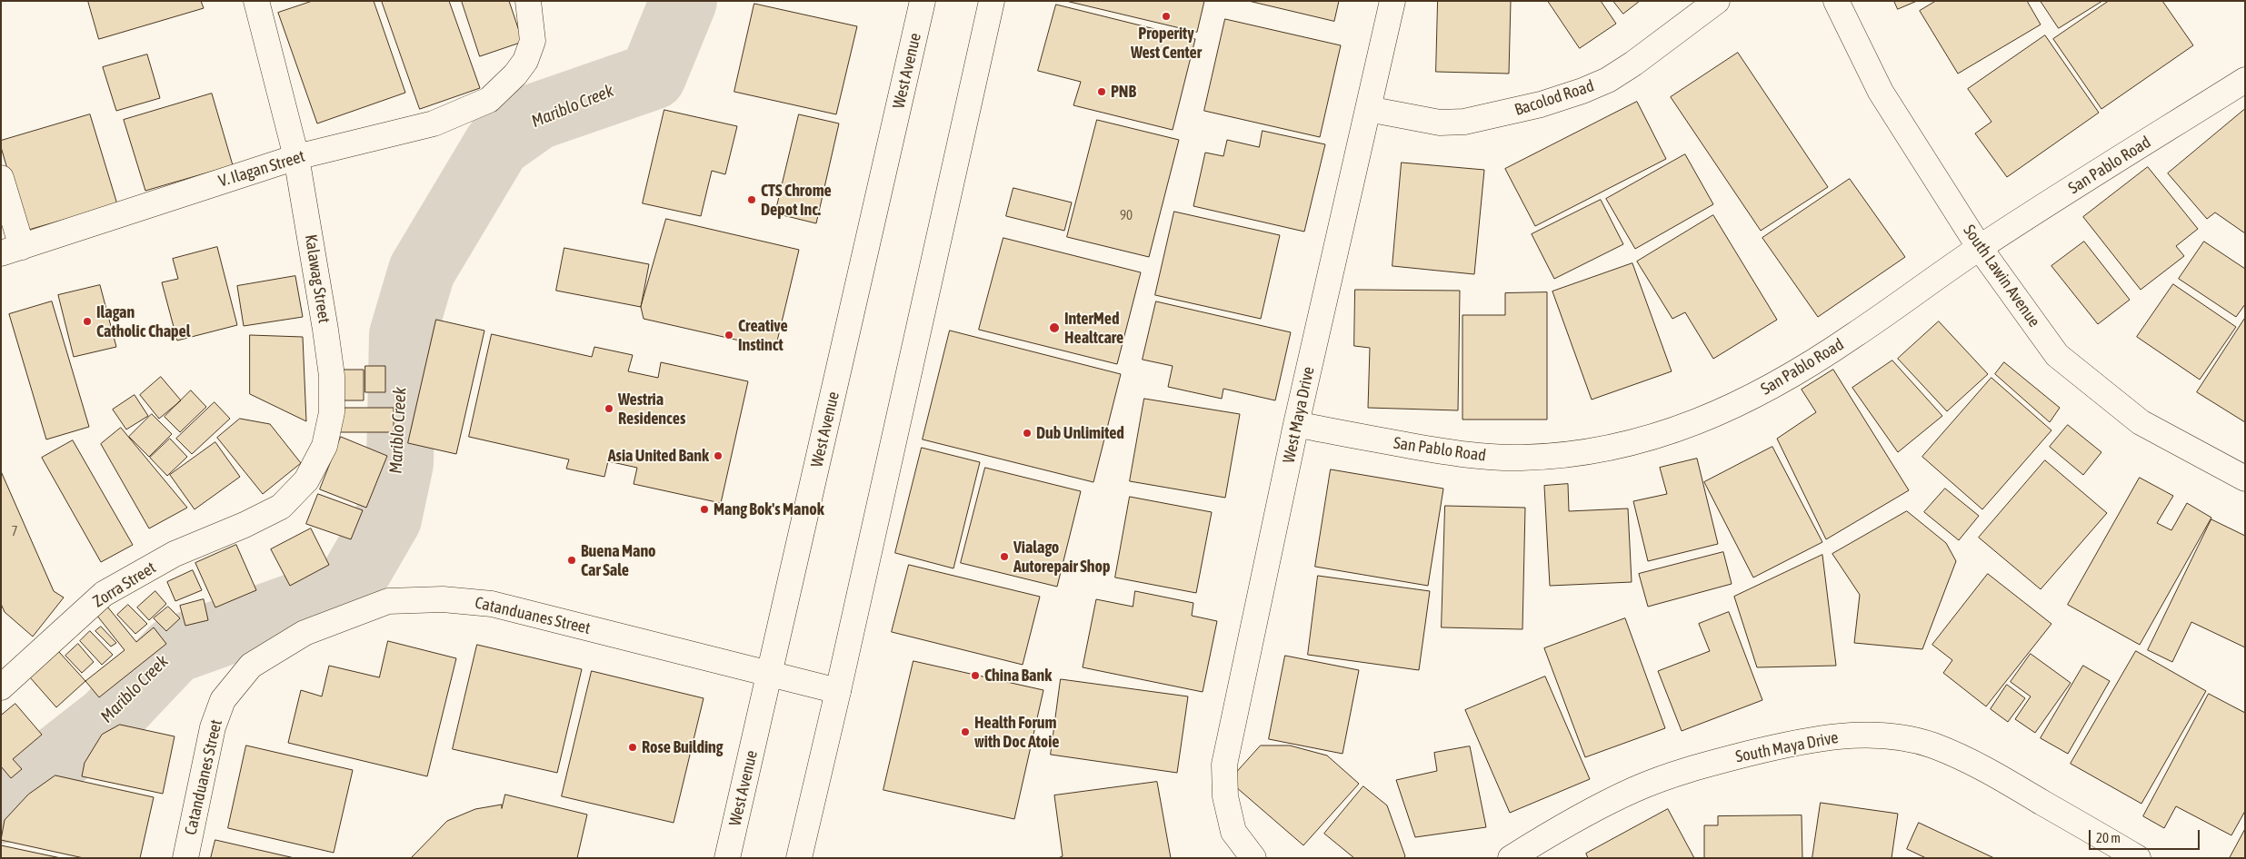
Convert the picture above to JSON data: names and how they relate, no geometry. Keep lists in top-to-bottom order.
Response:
{
  "streets": {
    "street": [
      "West Avenue",
      "Bacolod Road",
      "San Pablo Road",
      "V. Ilagan Street",
      "South Lawin Avenue",
      "Kalawag Street",
      "West Maya Drive",
      "Zorra Street",
      "Catanduanes Street",
      "South Maya Drive"
    ]
  },
  "crossings": [
    ["West Avenue", "Catanduanes Street"],
    ["Bacolod Road", "West Maya Drive"],
    ["San Pablo Road", "South Lawin Avenue"],
    ["San Pablo Road", "West Maya Drive"],
    ["V. Ilagan Street", "Kalawag Street"],
    ["Kalawag Street", "Zorra Street"]
  ],
  "water": ["Mariblo Creek"],
  "places": [
    "Properity West Center",
    "PNB",
    "CTS Chrome Depot Inc.",
    "Ilagan Catholic Chapel",
    "InterMed Healtcare",
    "Creative Instinct",
    "Westria Residences",
    "Dub Unlimited",
    "Asia United Bank",
    "Mang Bok's Manok",
    "Vialago Autorepair Shop",
    "Buena Mano Car Sale",
    "China Bank",
    "Health Forum with Doc Atoie",
    "Rose Building"
  ],
  "house_numbers": ["90", "7"],
  "scale_bar": "20 m"
}
